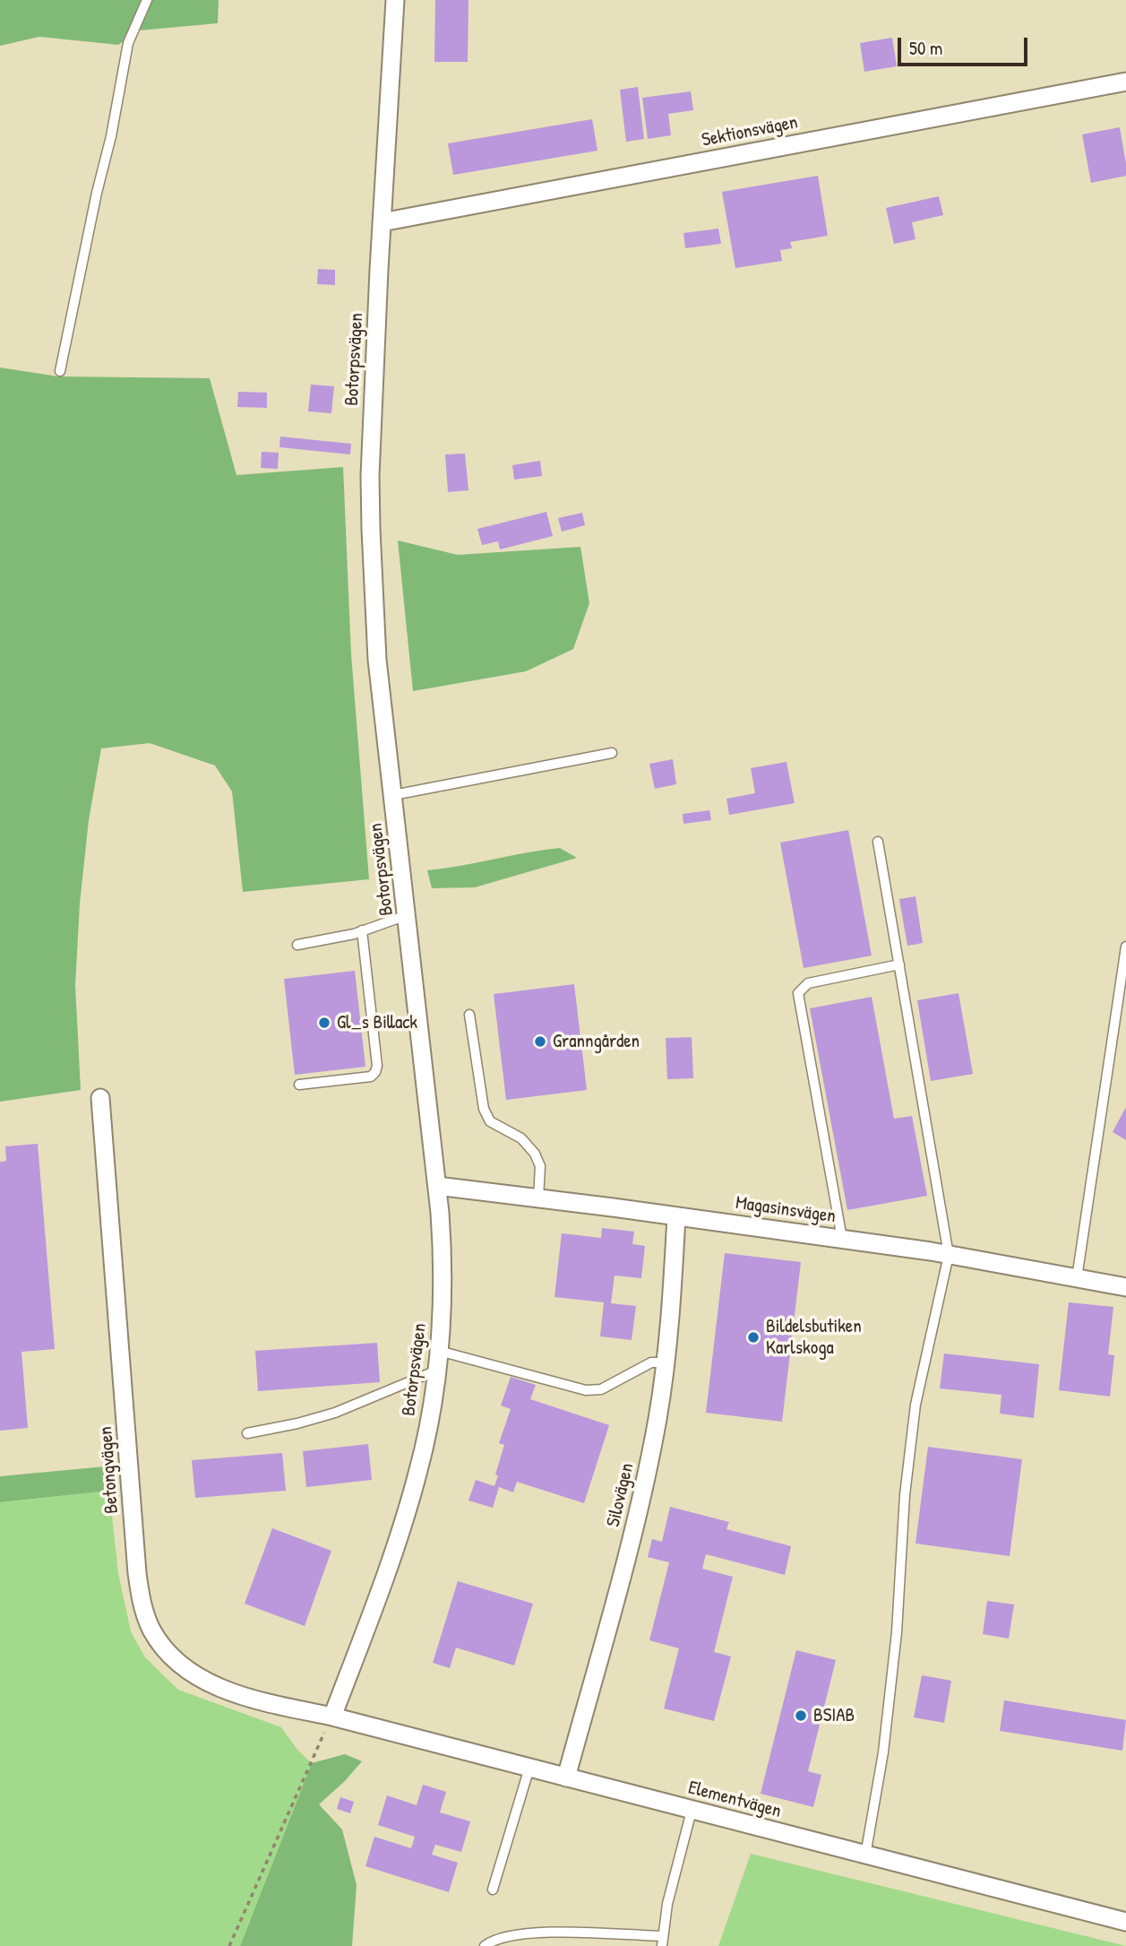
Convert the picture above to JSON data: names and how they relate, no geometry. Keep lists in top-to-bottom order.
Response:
{
  "streets": {
    "street": [
      "Sektionsvägen",
      "Botorpsvägen",
      "Magasinsvägen",
      "Betongvägen",
      "Silovägen",
      "Elementvägen"
    ]
  },
  "crossings": [
    ["Sektionsvägen", "Botorpsvägen"],
    ["Botorpsvägen", "Magasinsvägen"],
    ["Botorpsvägen", "Betongvägen"],
    ["Botorpsvägen", "Elementvägen"],
    ["Magasinsvägen", "Silovägen"],
    ["Betongvägen", "Elementvägen"],
    ["Silovägen", "Elementvägen"]
  ],
  "places": [
    "Gl_s Billack",
    "Granngården",
    "Bildelsbutiken Karlskoga",
    "BSIAB"
  ],
  "scale_bar": "50 m"
}
